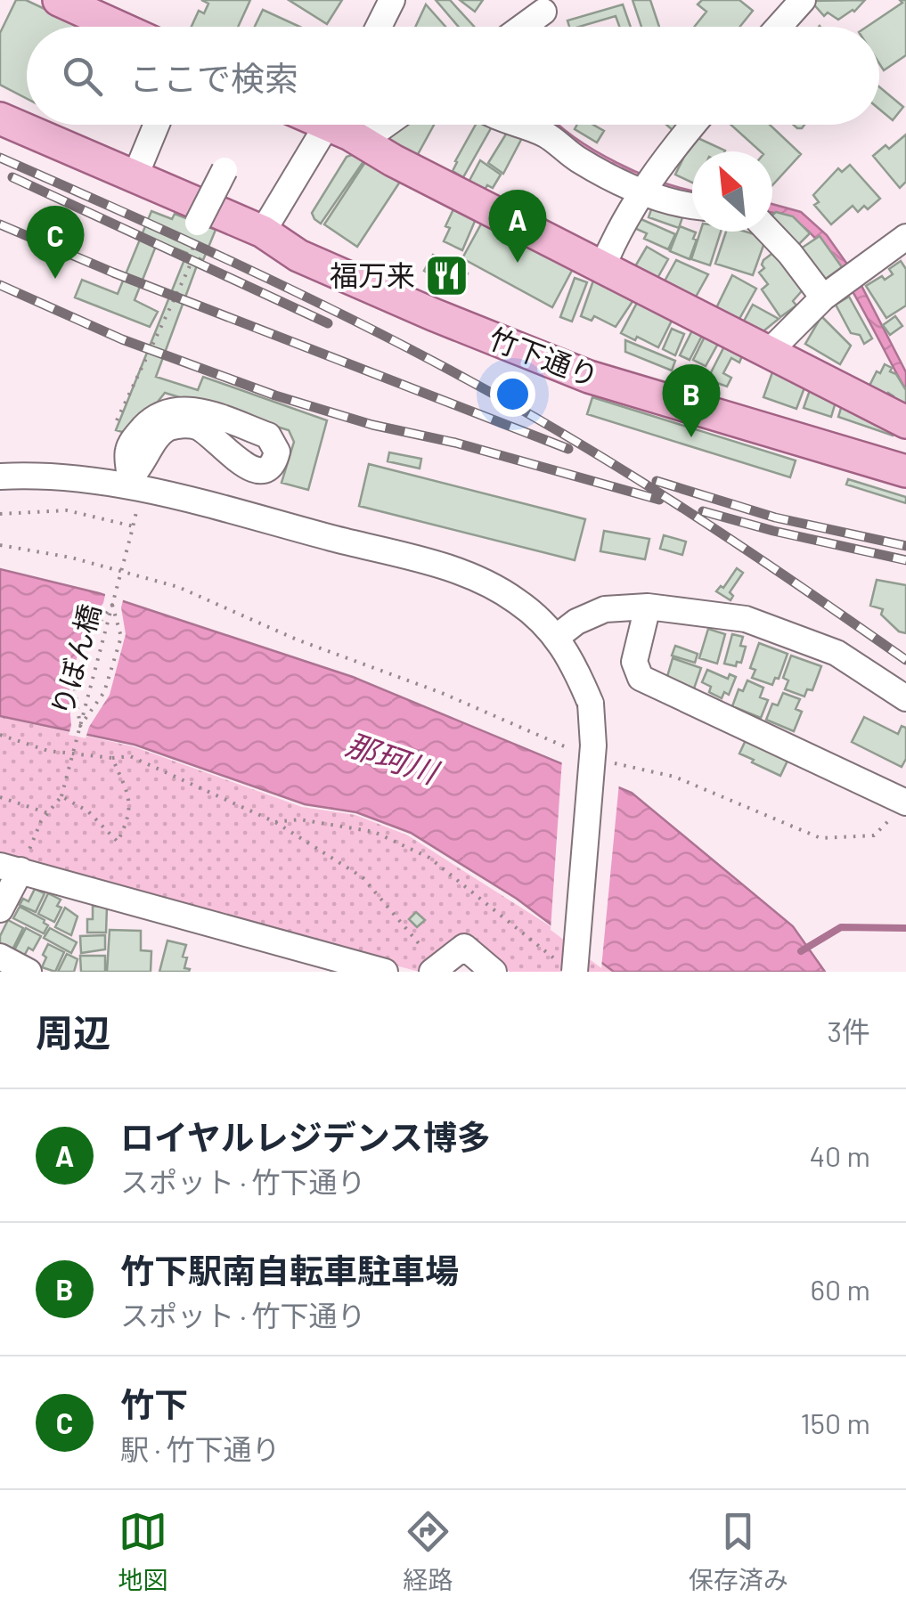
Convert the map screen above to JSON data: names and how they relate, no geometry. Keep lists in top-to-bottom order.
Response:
{
  "streets": {
    "main road": ["竹下通り"],
    "path": ["りぼん橋"]
  },
  "water": ["那珂川"],
  "places": {
    "restaurant": ["福万来"]
  },
  "north": "top left",
  "page": {
    "search": "ここで検索",
    "pins": ["A", "C", "B"],
    "heading": ["周辺", "3件"],
    "list": [
      {
        "mark": "A",
        "name": "ロイヤルレジデンス博多",
        "note": "スポット · 竹下通り",
        "value": "40 m"
      },
      {
        "mark": "B",
        "name": "竹下駅南自転車駐車場",
        "note": "スポット · 竹下通り",
        "value": "60 m"
      },
      {
        "mark": "C",
        "name": "竹下",
        "note": "駅 · 竹下通り",
        "value": "150 m"
      }
    ],
    "nav": ["地図", "経路", "保存済み"]
  }
}
